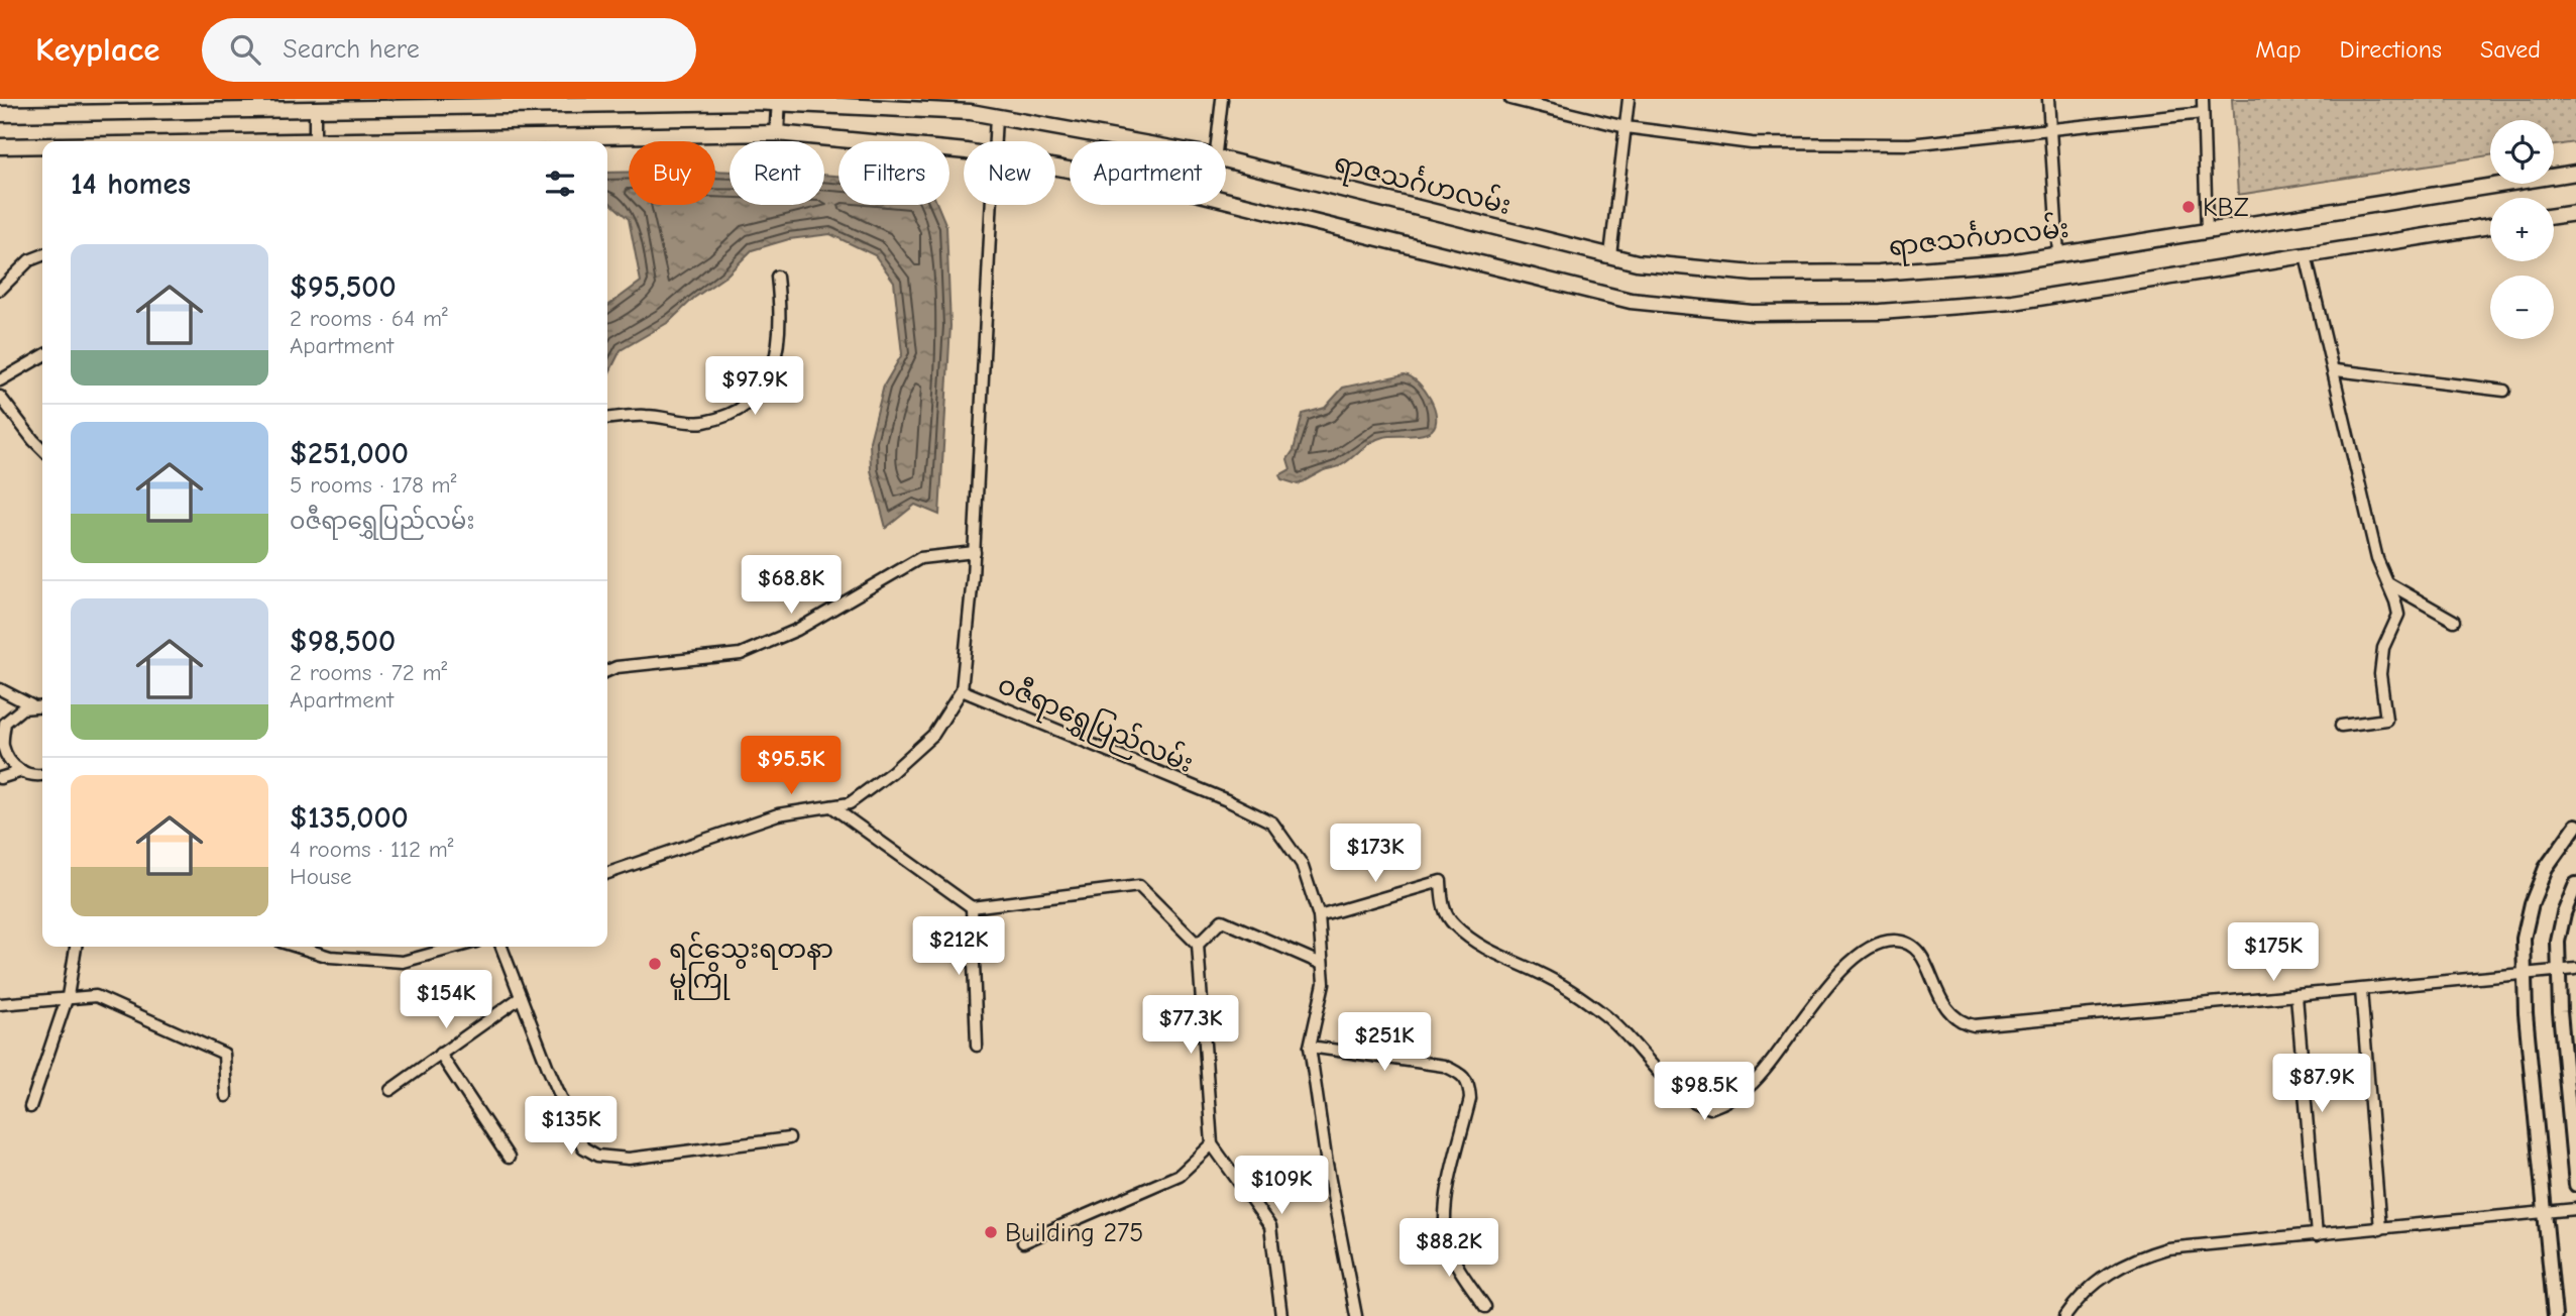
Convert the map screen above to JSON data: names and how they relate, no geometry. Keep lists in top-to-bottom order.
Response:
{
  "streets": {
    "main road": ["ရာဇသင်္ဂဟလမ်း"],
    "street": ["ဝဇီရာရွှေပြည်လမ်း"]
  },
  "crossings": [
    ["ရာဇသင်္ဂဟလမ်း", "ဝဇီရာရွှေပြည်လမ်း"]
  ],
  "places": ["KBZ", "ရင်သွေးရတနာ မူကြို", "Building 275"],
  "page": {
    "header": "Keyplace",
    "search": "Search here",
    "nav": ["Map", "Directions", "Saved"],
    "map_buttons": ["+", "−"],
    "chip": [
      "Buy",
      "Rent",
      "Filters",
      "New",
      "Apartment"
    ],
    "heading": "14 homes",
    "list": [
      {
        "name": "$95,500",
        "note": "2 rooms · 64 m² · Apartment"
      },
      {
        "name": "$251,000",
        "note": "5 rooms · 178 m² · ဝဇီရာရွှေပြည်လမ်း"
      },
      {
        "name": "$98,500",
        "note": "2 rooms · 72 m² · Apartment"
      },
      {
        "name": "$135,000",
        "note": "4 rooms · 112 m² · House"
      }
    ],
    "price": [
      "$97.9K",
      "$68.8K",
      "$95.5K",
      "$173K",
      "$212K",
      "$175K",
      "$154K",
      "$77.3K",
      "$251K",
      "$87.9K",
      "$98.5K",
      "$135K",
      "$109K",
      "$88.2K"
    ]
  }
}
